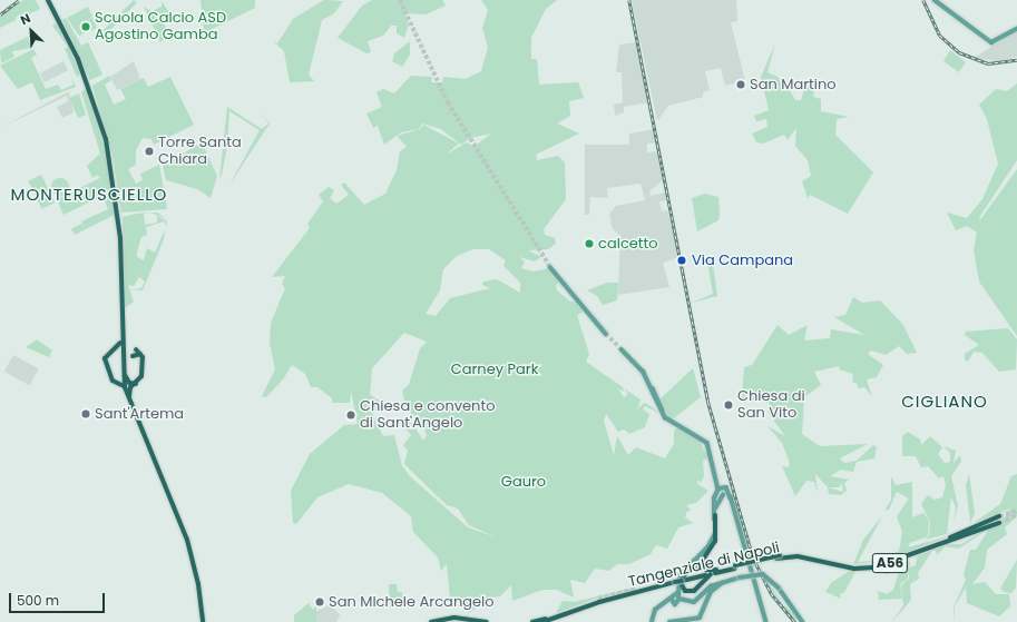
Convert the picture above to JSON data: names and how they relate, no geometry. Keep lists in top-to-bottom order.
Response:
{
  "streets": {
    "highway": ["A56", "Tangenziale di Napoli"]
  },
  "districts": ["MONTERUSCIELLO", "CIGLIANO"],
  "parks": ["Carney Park", "Gauro"],
  "places": [
    "Scuola Calcio ASD Agostino Gamba",
    "San Martino",
    "Torre Santa Chiara",
    "calcetto",
    "Via Campana",
    "Chiesa di San Vito",
    "Sant'Artema",
    "Chiesa e convento di Sant'Angelo",
    "San MIchele Arcangelo"
  ],
  "scale_bar": "500 m",
  "north": "top left"
}
